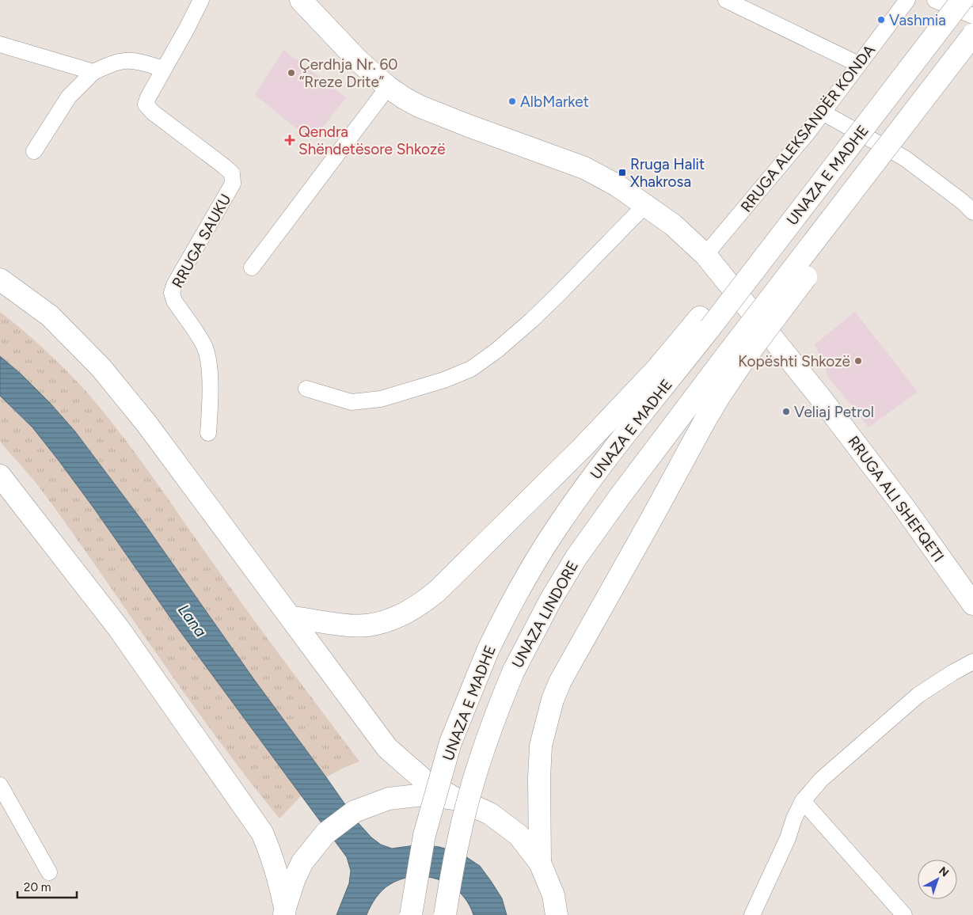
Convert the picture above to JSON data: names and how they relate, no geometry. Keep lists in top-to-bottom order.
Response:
{
  "streets": {
    "main road": ["UNAZA E MADHE", "RRUGA ALI SHEFQETI", "UNAZA LINDORE"],
    "street": ["RRUGA ALEKSANDËR KONDA", "RRUGA SAUKU"]
  },
  "crossings": [
    ["RRUGA ALEKSANDËR KONDA", "RRUGA ALI SHEFQETI"],
    ["UNAZA E MADHE", "UNAZA LINDORE"]
  ],
  "water": ["Lana"],
  "places": {
    "other": [
      "Vashmia",
      "Çerdhja Nr. 60 “Rreze Drite”",
      "AlbMarket",
      "Kopështi Shkozë",
      "Veliaj Petrol"
    ],
    "health": ["Qendra Shëndetësore Shkozë"],
    "transit": ["Rruga Halit Xhakrosa"]
  },
  "scale_bar": "20 m",
  "north": "top right"
}
